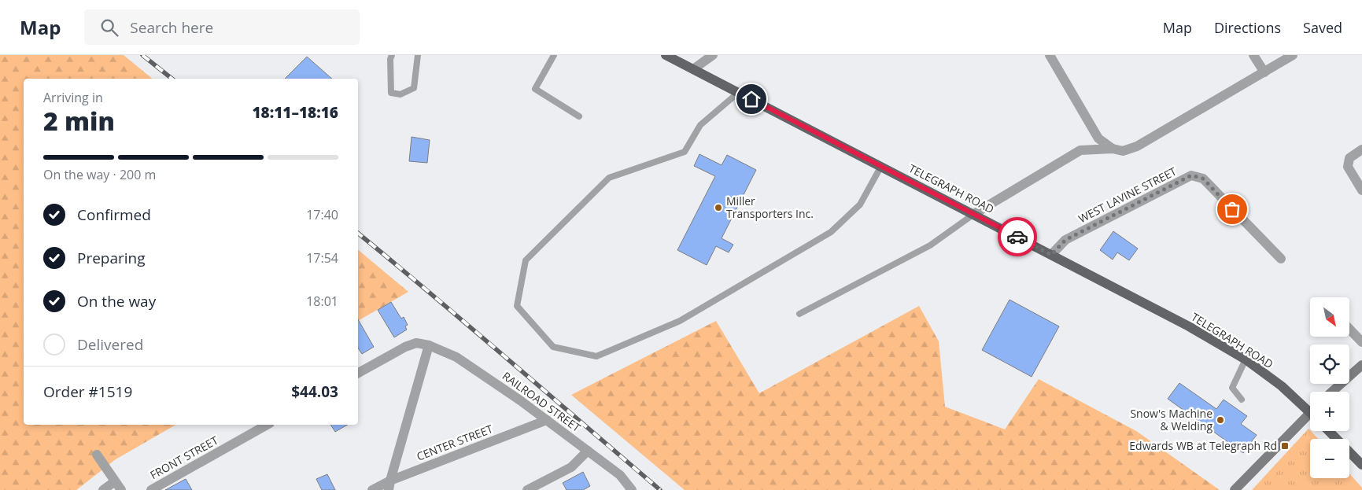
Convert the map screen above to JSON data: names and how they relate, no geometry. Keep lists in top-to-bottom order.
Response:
{
  "streets": {
    "main road": ["TELEGRAPH ROAD"],
    "street": [
      "WEST LAVINE STREET",
      "RAILROAD STREET",
      "CENTER STREET",
      "FRONT STREET"
    ]
  },
  "crossings": [
    ["TELEGRAPH ROAD", "WEST LAVINE STREET"],
    ["RAILROAD STREET", "CENTER STREET"]
  ],
  "places": {
    "other": ["Miller Transporters Inc.", "Snow's Machine & Welding"],
    "transit": ["Edwards WB at Telegraph Rd"]
  },
  "north": "bottom right",
  "page": {
    "header": "Map",
    "search": "Search here",
    "nav": ["Map", "Directions", "Saved"],
    "heading": ["2 min", "Arriving in", "18:11–18:16"],
    "panel": ["Order #1519", "$44.03"],
    "bar": "On the way · 200 m",
    "list": [
      ["Confirmed", "17:40"],
      ["Preparing", "17:54"],
      ["On the way", "18:01"],
      "Delivered"
    ],
    "map_buttons": ["+", "−"]
  }
}
